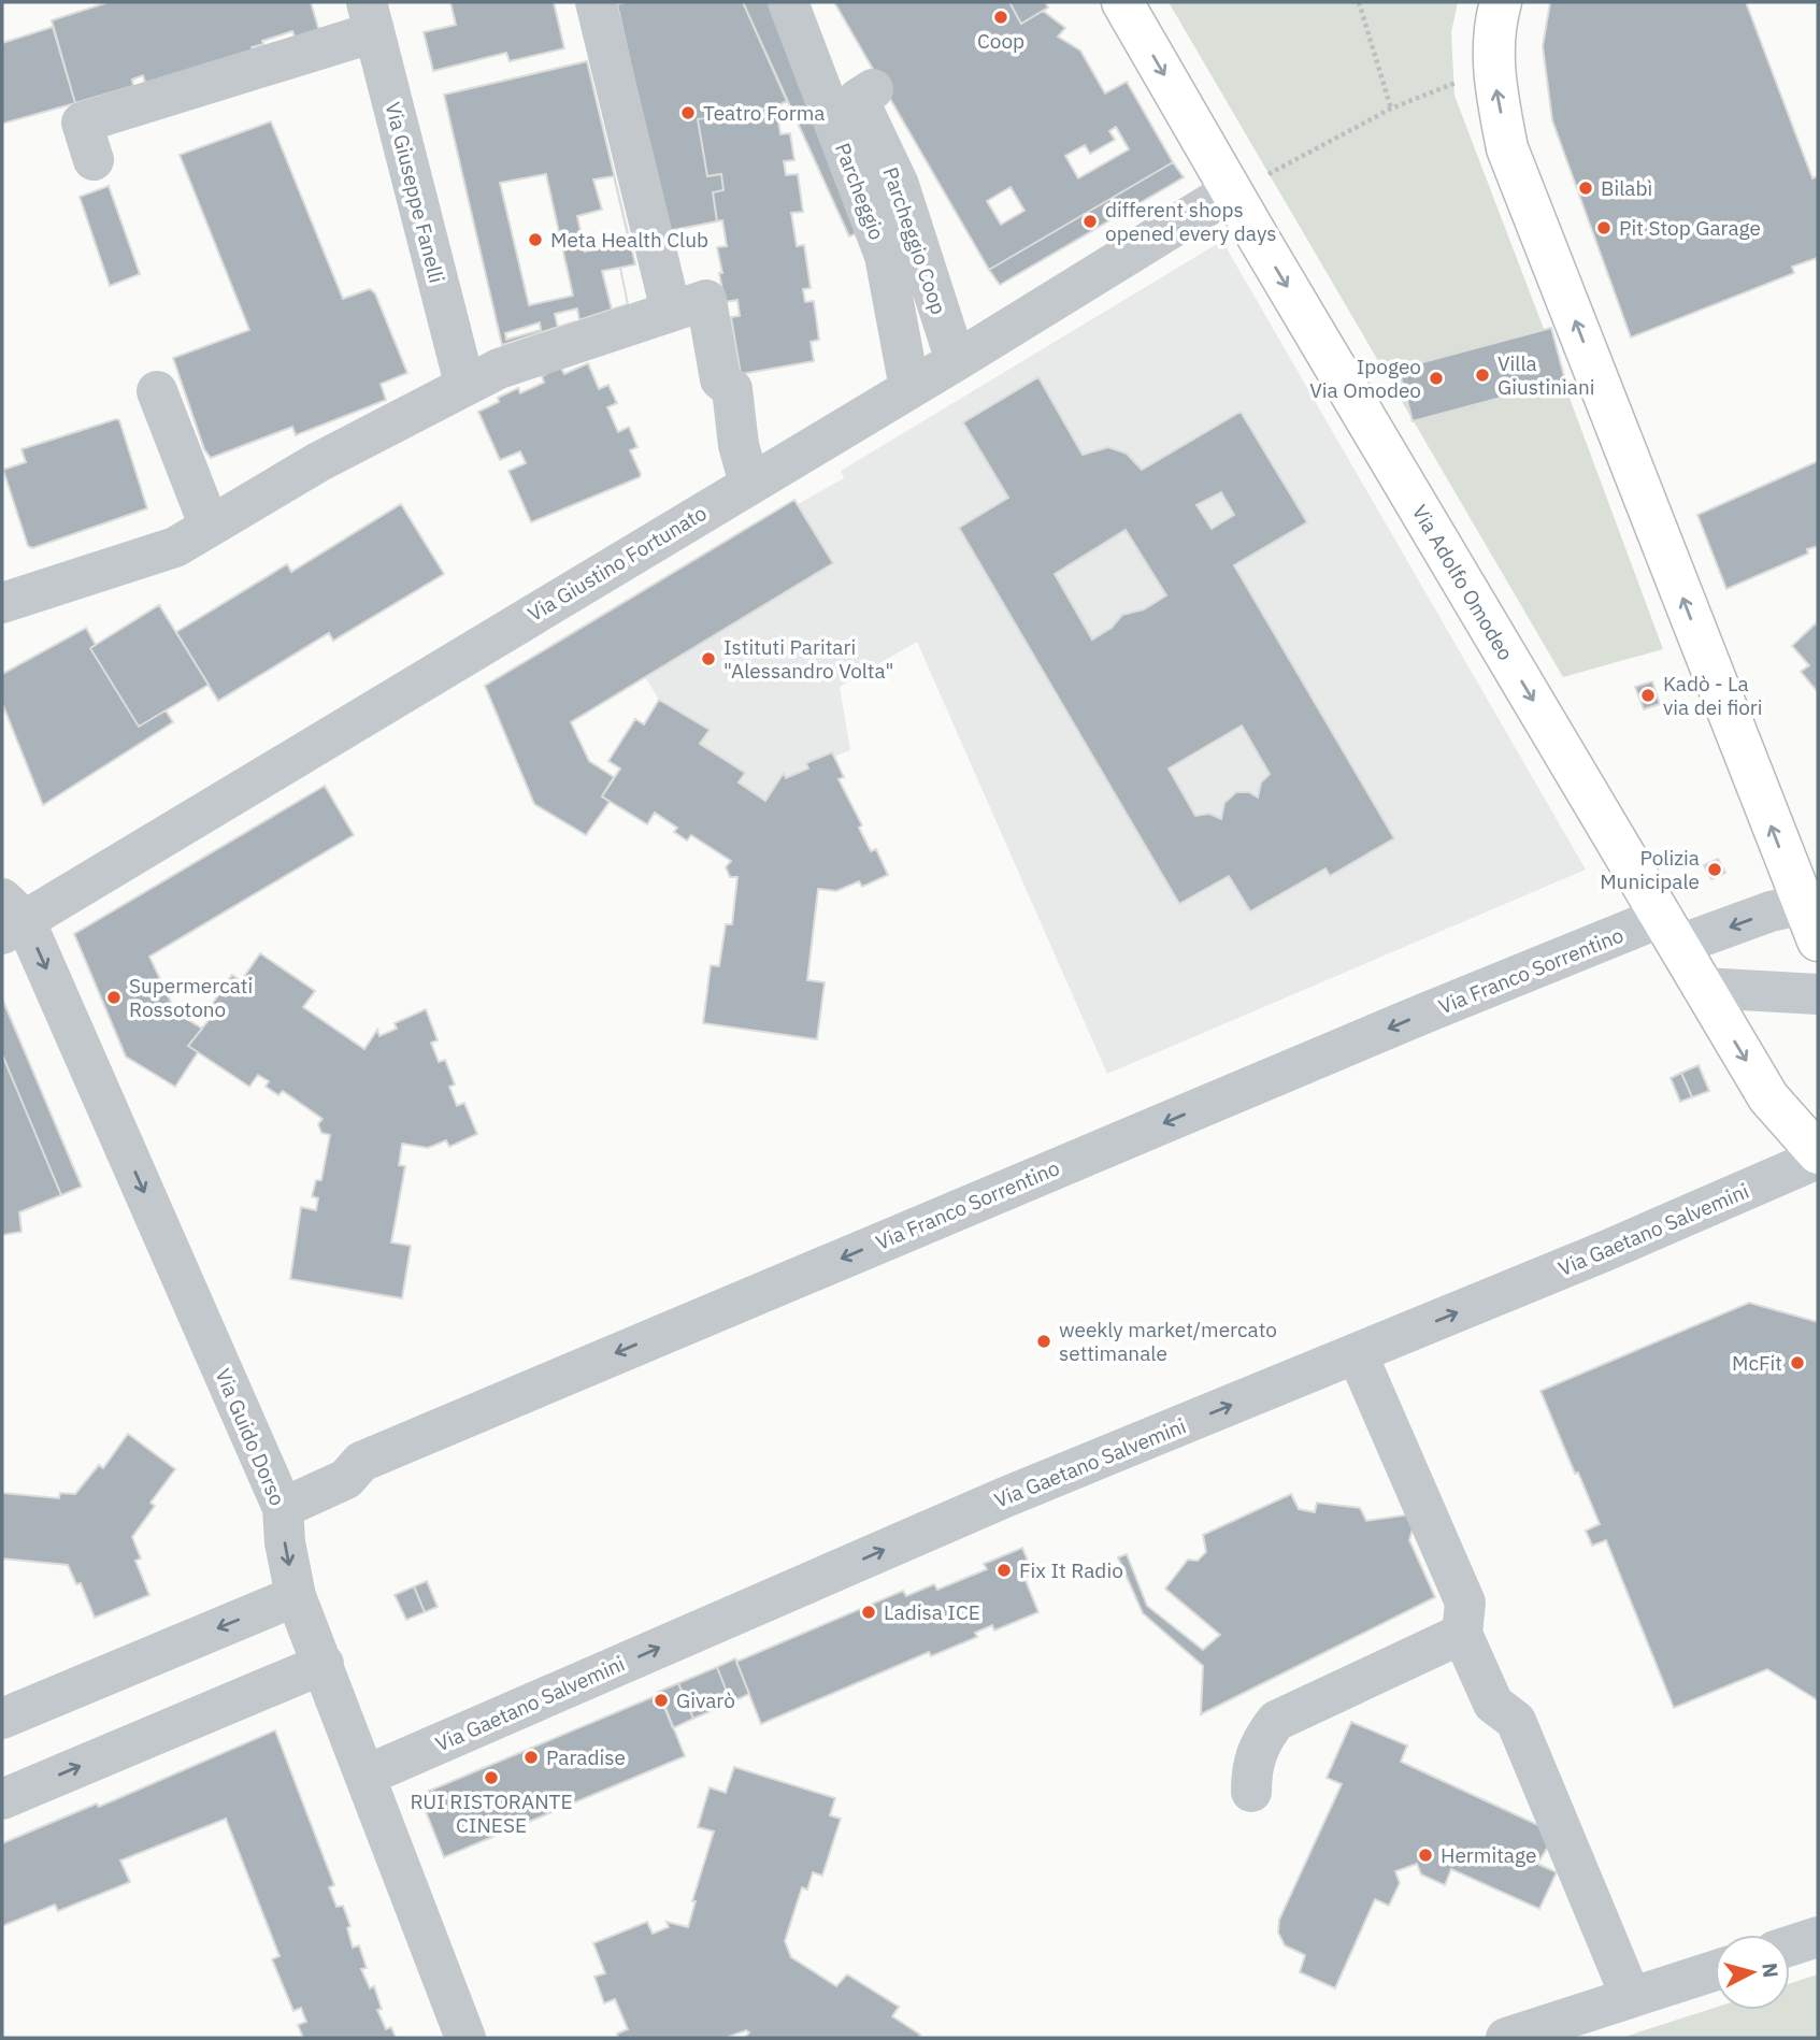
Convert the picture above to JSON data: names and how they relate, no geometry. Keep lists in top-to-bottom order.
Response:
{
  "streets": {
    "main road": ["Via Adolfo Omodeo"],
    "street": [
      "Parcheggio",
      "Via Giuseppe Fanelli",
      "Parcheggio Coop",
      "Via Giustino Fortunato",
      "Via Franco Sorrentino",
      "Via Gaetano Salvemini",
      "Via Guido Dorso"
    ]
  },
  "crossings": [
    ["Parcheggio", "Via Giustino Fortunato"],
    ["Parcheggio Coop", "Via Giustino Fortunato"],
    ["Via Giustino Fortunato", "Via Adolfo Omodeo"],
    ["Via Giustino Fortunato", "Via Guido Dorso"],
    ["Via Adolfo Omodeo", "Via Franco Sorrentino"],
    ["Via Adolfo Omodeo", "Via Gaetano Salvemini"],
    ["Via Franco Sorrentino", "Via Guido Dorso"],
    ["Via Gaetano Salvemini", "Via Guido Dorso"]
  ],
  "one_way": ["Via Franco Sorrentino", "Via Gaetano Salvemini", "Via Guido Dorso"],
  "places": [
    "Coop",
    "Teatro Forma",
    "Bilabì",
    "different shops opened every days",
    "Pit Stop Garage",
    "Meta Health Club",
    "Villa Giustiniani",
    "Ipogeo Via Omodeo",
    "Istituti Paritari \"Alessandro Volta\"",
    "Kadò - La via dei fiori",
    "Polizia Municipale",
    "Supermercati Rossotono",
    "weekly market/mercato settimanale",
    "McFit",
    "Fix It Radio",
    "Ladisa ICE",
    "Givarò",
    "Paradise",
    "RUI RISTORANTE CINESE",
    "Hermitage"
  ],
  "north": "right"
}
